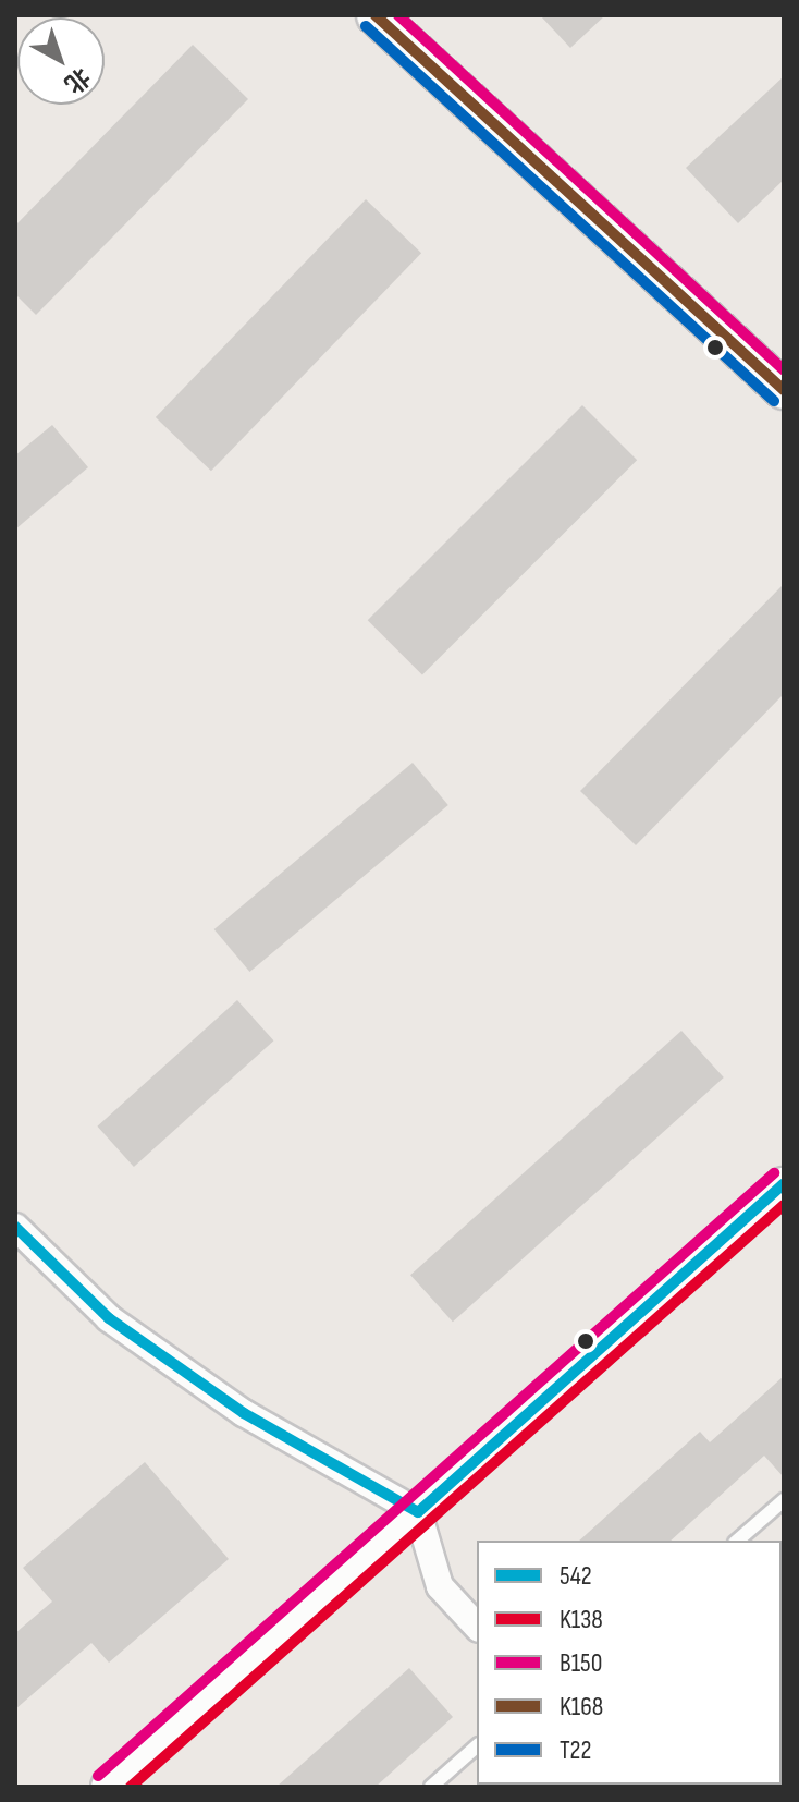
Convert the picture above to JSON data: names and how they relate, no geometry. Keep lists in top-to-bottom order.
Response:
{
  "lines": [
    "transit line B150",
    "transit line K168",
    "transit line T22",
    "transit line 542",
    "transit line K138"
  ],
  "legend": [
    "542",
    "K138",
    "B150",
    "K168",
    "T22"
  ],
  "north": "bottom right"
}
